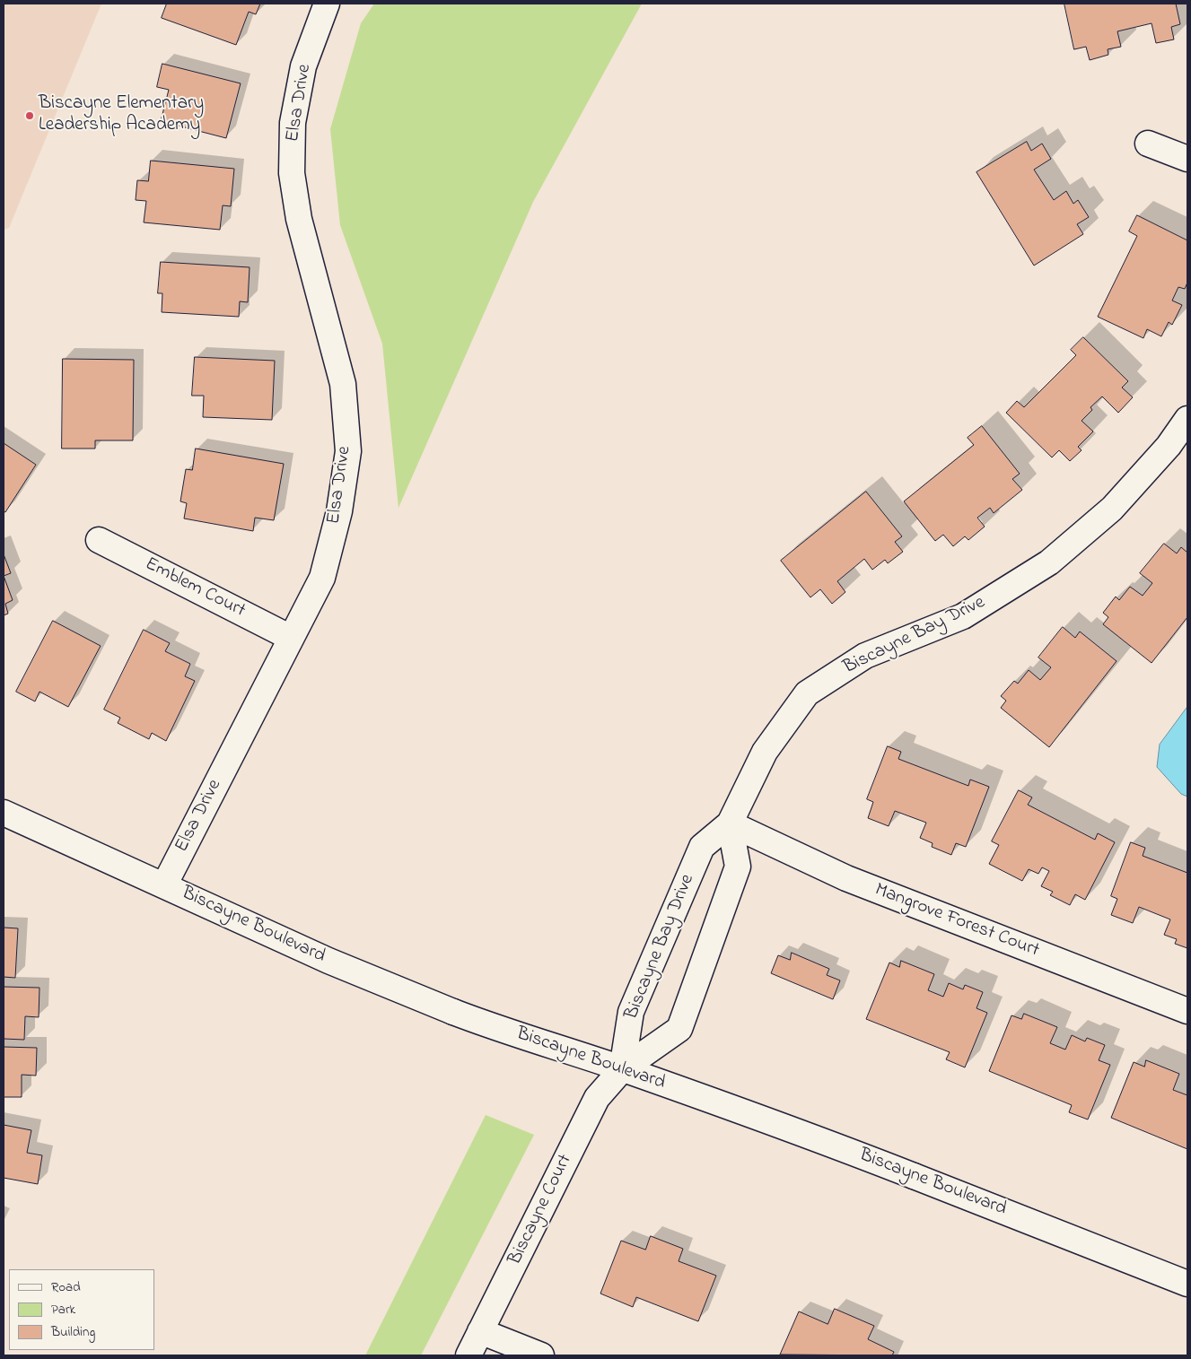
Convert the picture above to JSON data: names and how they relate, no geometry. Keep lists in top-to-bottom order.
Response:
{
  "streets": {
    "street": [
      "Elsa Drive",
      "Emblem Court",
      "Biscayne Bay Drive",
      "Mangrove Forest Court",
      "Biscayne Boulevard",
      "Biscayne Court"
    ]
  },
  "crossings": [
    ["Elsa Drive", "Emblem Court"],
    ["Elsa Drive", "Biscayne Boulevard"],
    ["Biscayne Bay Drive", "Mangrove Forest Court"],
    ["Biscayne Bay Drive", "Biscayne Boulevard"],
    ["Biscayne Bay Drive", "Biscayne Court"],
    ["Biscayne Boulevard", "Biscayne Court"]
  ],
  "places": ["Biscayne Elementary Leadership Academy"],
  "legend": ["Road", "Park", "Building"]
}
